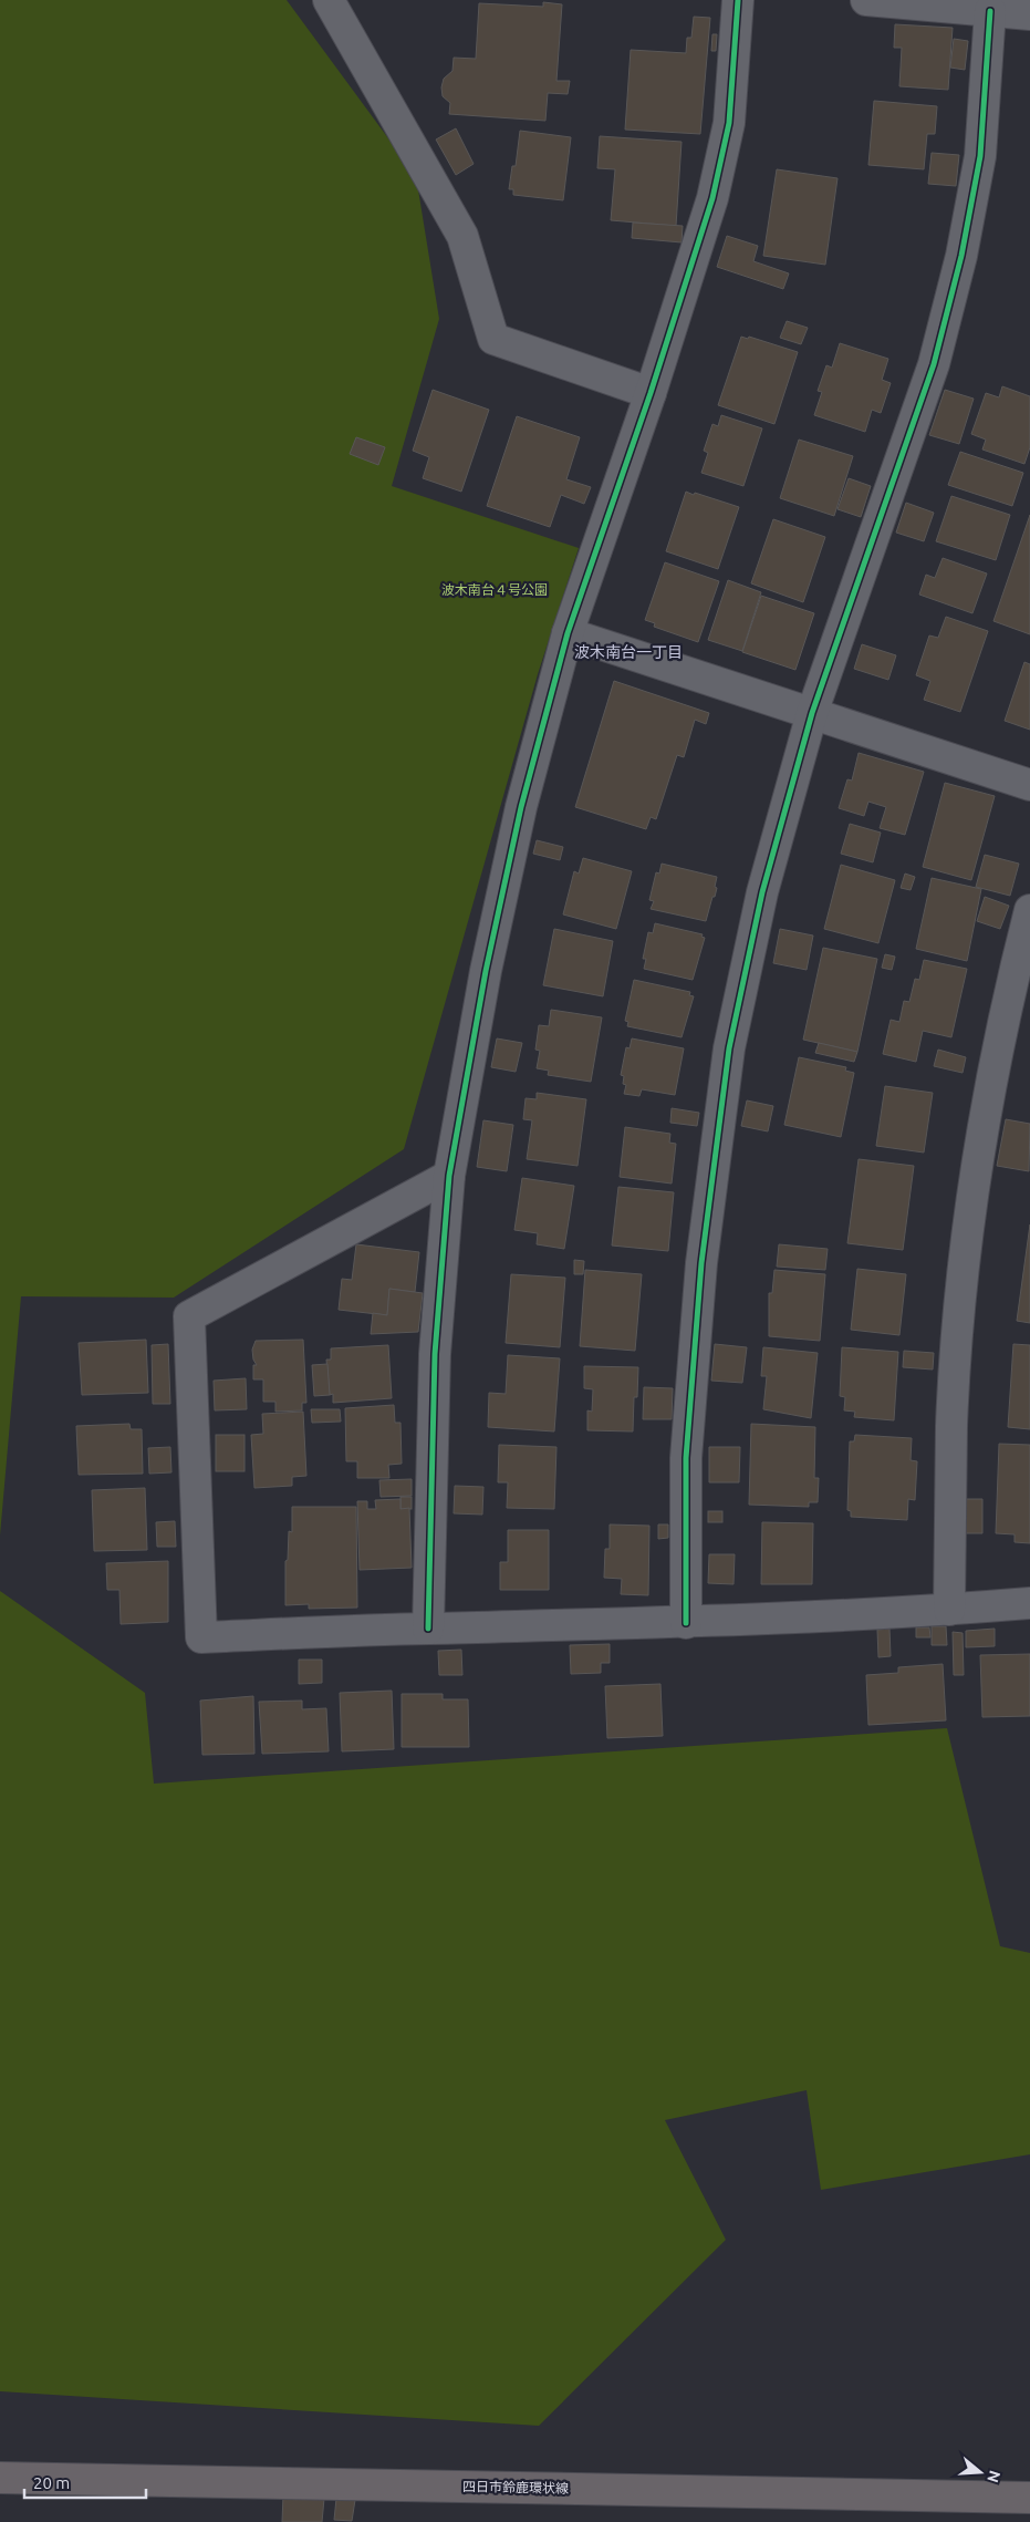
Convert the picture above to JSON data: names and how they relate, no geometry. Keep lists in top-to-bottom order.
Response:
{
  "streets": {
    "main road": ["四日市鈴鹿環状線"]
  },
  "districts": ["波木南台一丁目"],
  "parks": ["波木南台４号公園"],
  "scale_bar": "20 m",
  "north": "right"
}
